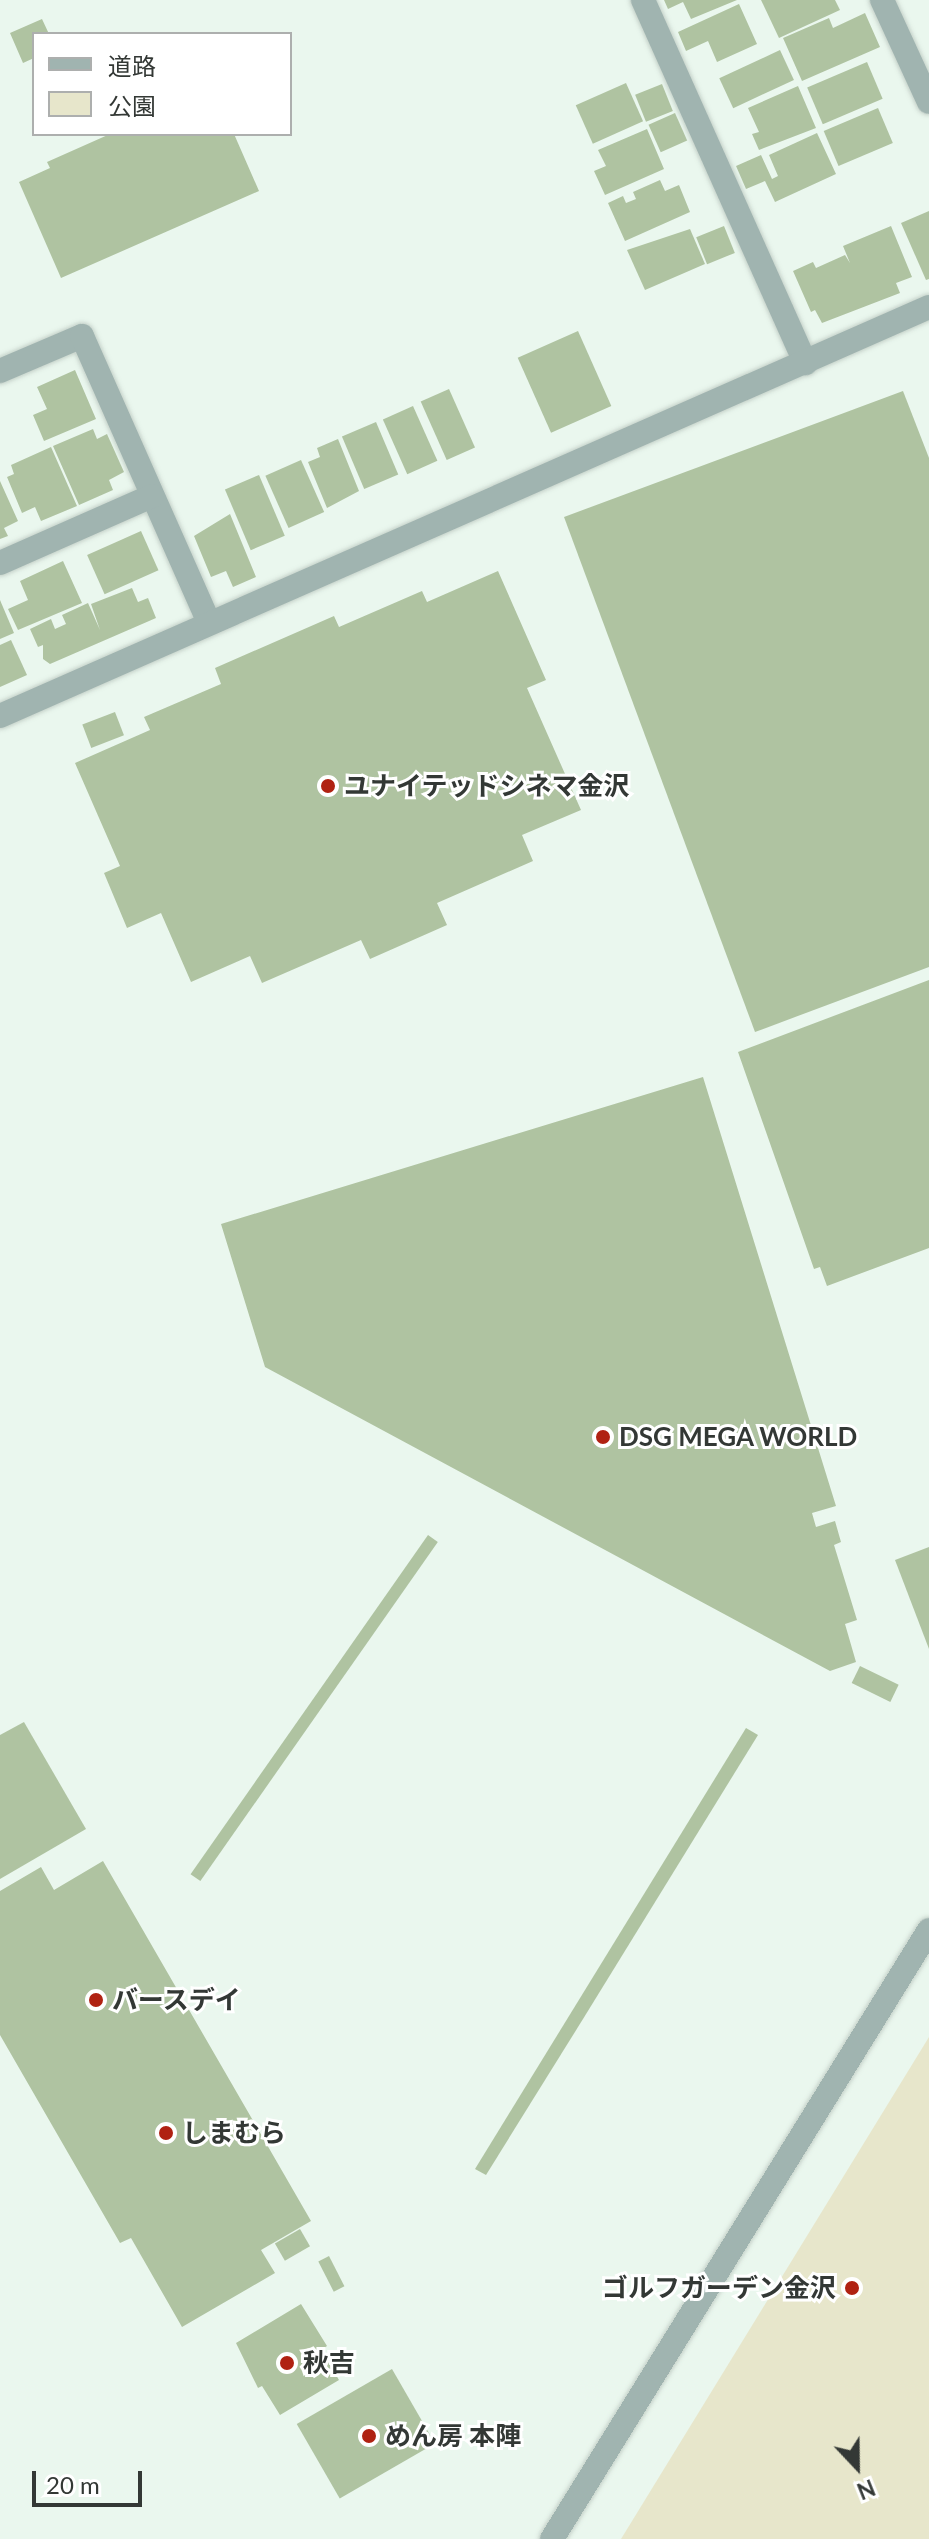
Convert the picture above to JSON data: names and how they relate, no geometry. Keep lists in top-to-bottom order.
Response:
{
  "places": [
    "ユナイテッドシネマ金沢",
    "DSG MEGA WORLD",
    "バースデイ",
    "しまむら",
    "ゴルフガーデン金沢",
    "秋吉",
    "めん房 本陣"
  ],
  "legend": ["道路", "公園"],
  "scale_bar": "20 m",
  "north": "bottom"
}
